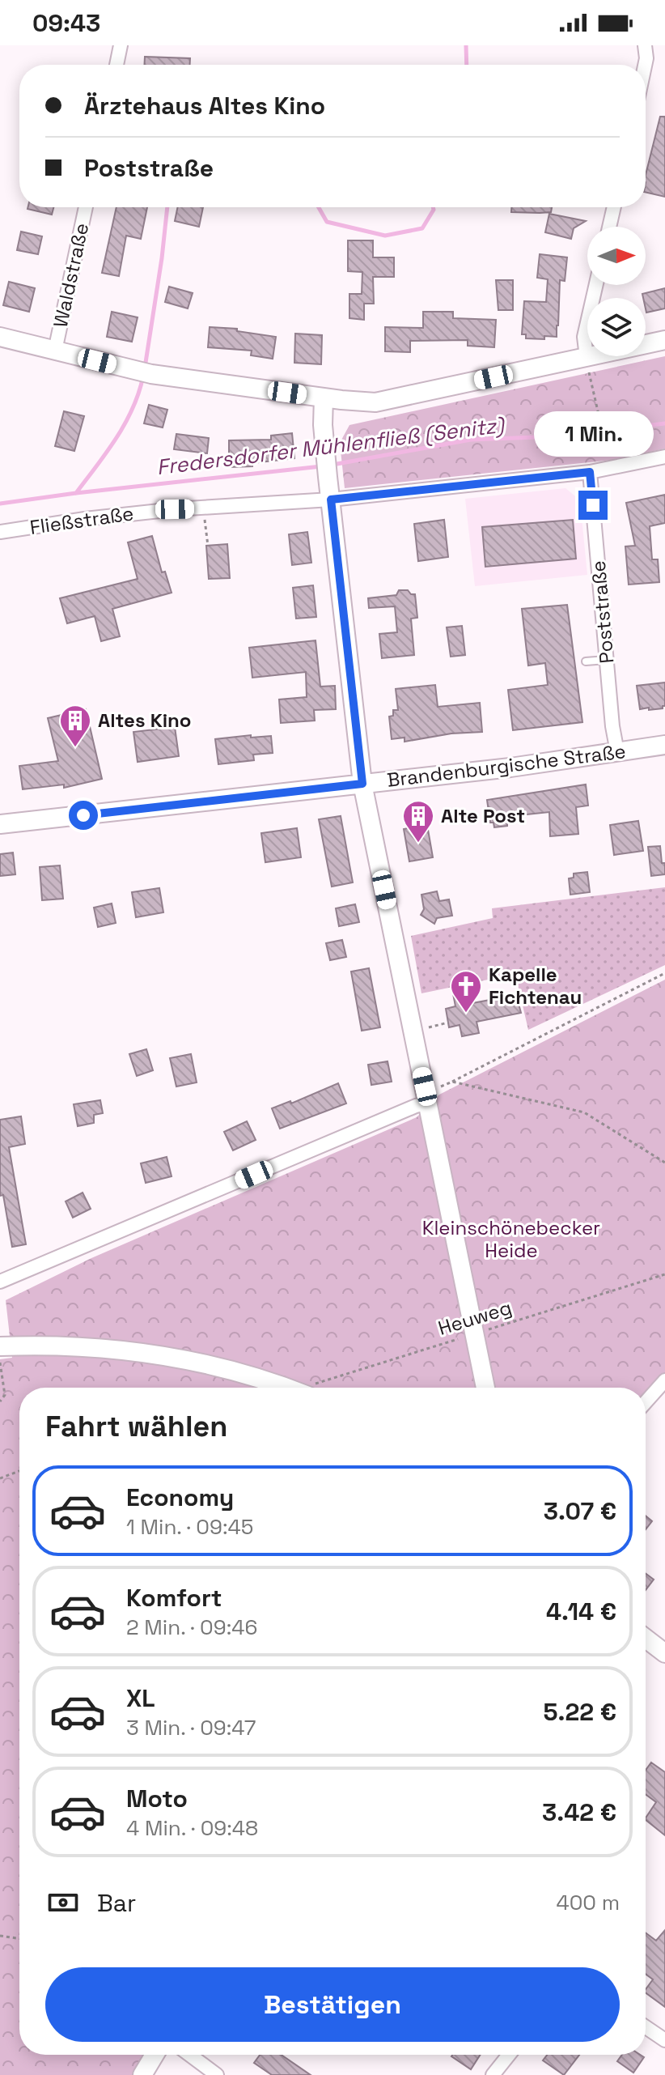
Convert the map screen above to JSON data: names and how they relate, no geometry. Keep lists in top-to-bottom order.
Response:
{
  "streets": {
    "street": [
      "Waldstraße",
      "Fließstraße",
      "Poststraße",
      "Brandenburgische Straße"
    ],
    "path": ["Heuweg"]
  },
  "crossings": [
    ["Fließstraße", "Poststraße"],
    ["Poststraße", "Brandenburgische Straße"]
  ],
  "water": ["Fredersdorfer Mühlenfließ (Senitz)"],
  "parks": ["Kleinschönebecker Heide"],
  "places": {
    "building": ["Altes Kino", "Alte Post"],
    "church": ["Kapelle Fichtenau"]
  },
  "north": "right",
  "page": {
    "status": "09:43",
    "banner": ["Ärztehaus Altes Kino", "Poststraße"],
    "bubble": "1 Min.",
    "heading": "Fahrt wählen",
    "list": [
      {
        "name": "Economy",
        "note": "1 Min. · 09:45",
        "value": "3.07 €"
      },
      {
        "name": "Komfort",
        "note": "2 Min. · 09:46",
        "value": "4.14 €"
      },
      {
        "name": "XL",
        "note": "3 Min. · 09:47",
        "value": "5.22 €"
      },
      {
        "name": "Moto",
        "note": "4 Min. · 09:48",
        "value": "3.42 €"
      }
    ],
    "pay": ["Bar", "400 m"],
    "buttons": "Bestätigen"
  }
}
